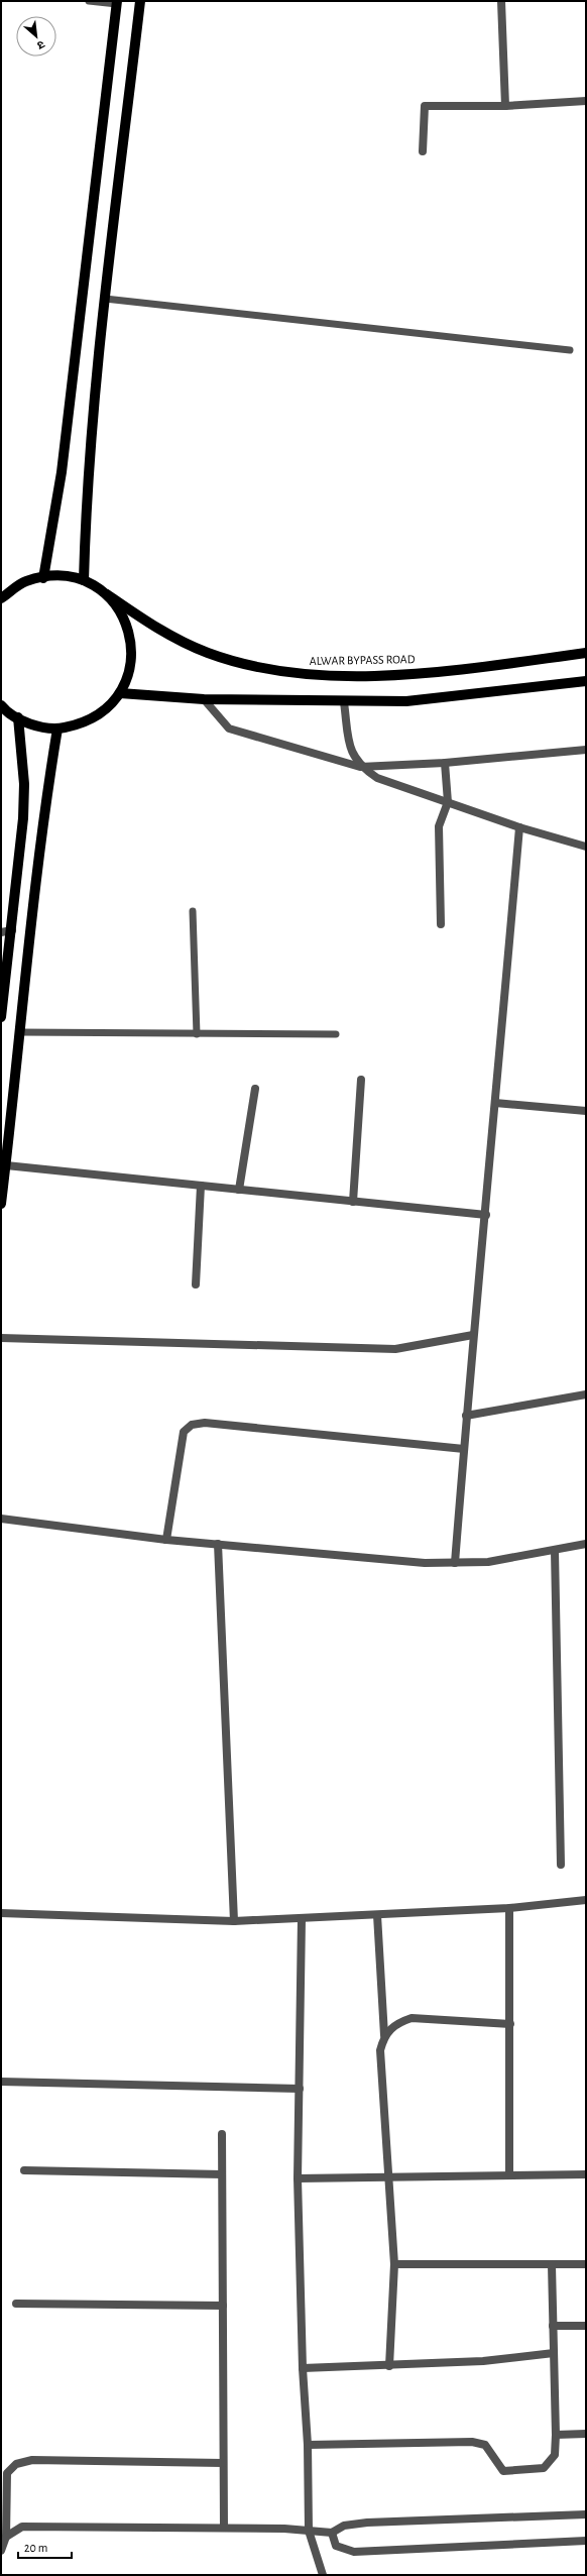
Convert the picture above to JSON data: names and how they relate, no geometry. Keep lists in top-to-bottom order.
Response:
{
  "streets": {
    "main road": ["ALWAR BYPASS ROAD"]
  },
  "scale_bar": "20 m",
  "north": "bottom right"
}
